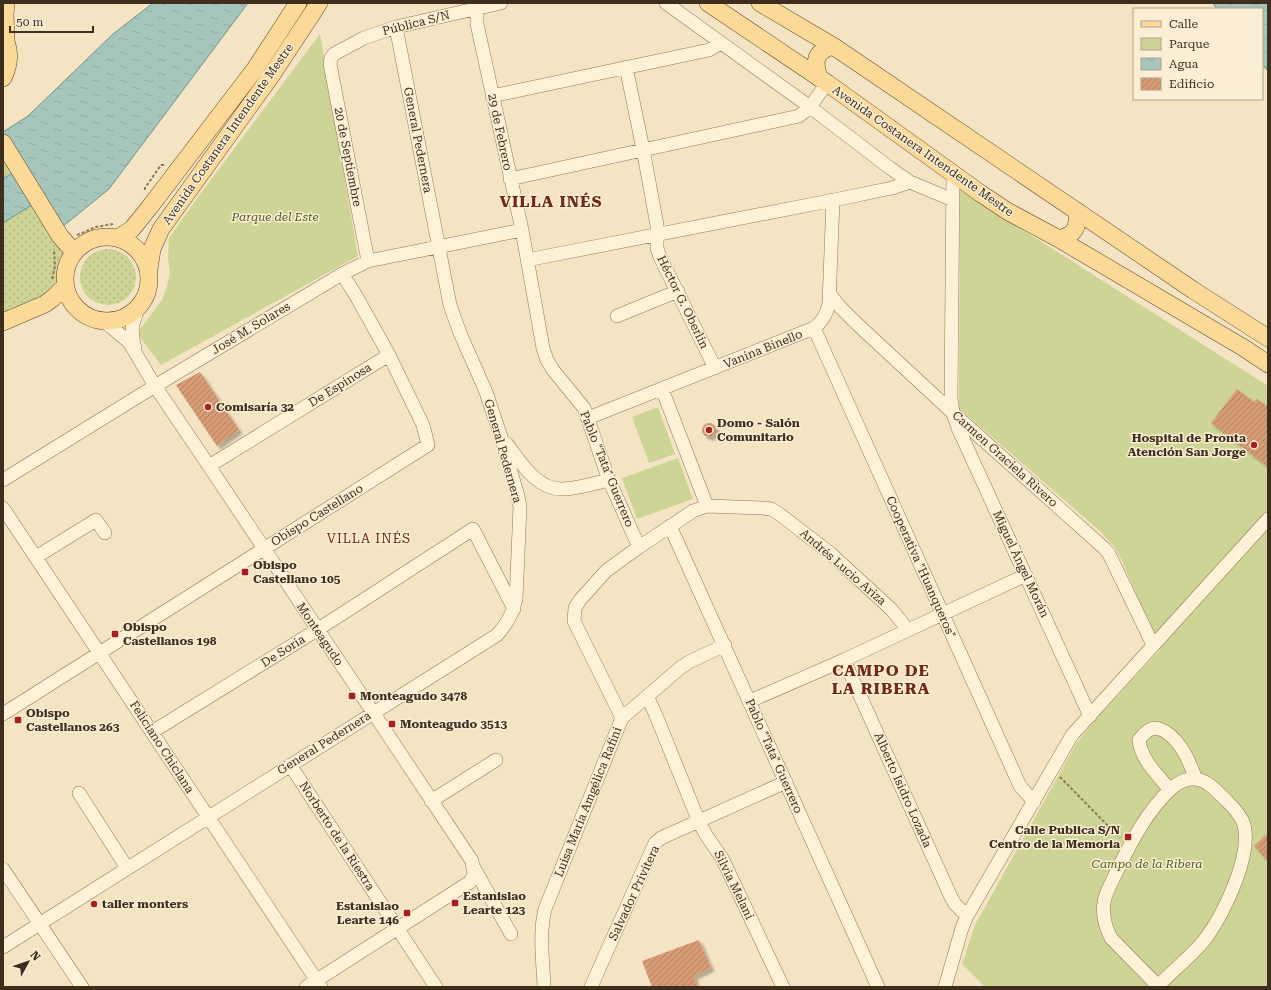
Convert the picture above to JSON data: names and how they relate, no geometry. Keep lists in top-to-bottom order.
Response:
{
  "streets": {
    "main road": ["Avenida Costanera Intendente Mestre"],
    "street": [
      "Pública S/N",
      "29 de Febrero",
      "General Pedernera",
      "20 de Septiembre",
      "Héctor G. Oberlin",
      "José M. Solares",
      "Vanina Binello",
      "De Espinosa",
      "Carmen Graciela Rivero",
      "Pablo \"Tata\" Guerrero",
      "Obispo Castellano",
      "Miguel Ángel Morán",
      "Andrés Lucio Ariza",
      "Cooperativa \"Huanqueros\"",
      "Monteagudo",
      "De Soria",
      "Feliciano Chiclana",
      "Alberto Isidro Lozada",
      "Luisa María Amgélica Rafini",
      "Norberto de la Riestra",
      "Silvia Melani",
      "Salvador Privitera"
    ]
  },
  "crossings": [
    ["Pública S/N", "29 de Febrero"],
    ["Pública S/N", "General Pedernera"],
    ["Pública S/N", "20 de Septiembre"],
    ["29 de Febrero", "José M. Solares"],
    ["29 de Febrero", "Pablo \"Tata\" Guerrero"],
    ["Avenida Costanera Intendente Mestre", "Monteagudo"],
    ["General Pedernera", "José M. Solares"],
    ["General Pedernera", "Monteagudo"],
    ["General Pedernera", "De Soria"],
    ["General Pedernera", "Feliciano Chiclana"],
    ["General Pedernera", "Norberto de la Riestra"],
    ["20 de Septiembre", "José M. Solares"],
    ["Héctor G. Oberlin", "Vanina Binello"],
    ["José M. Solares", "Monteagudo"],
    ["Vanina Binello", "Carmen Graciela Rivero"],
    ["Vanina Binello", "Pablo \"Tata\" Guerrero"],
    ["Vanina Binello", "Cooperativa \"Huanqueros\""],
    ["De Espinosa", "Obispo Castellano"],
    ["De Espinosa", "Monteagudo"],
    ["Carmen Graciela Rivero", "Miguel Ángel Morán"],
    ["Pablo \"Tata\" Guerrero", "Andrés Lucio Ariza"],
    ["Pablo \"Tata\" Guerrero", "Luisa María Amgélica Rafini"],
    ["Pablo \"Tata\" Guerrero", "Salvador Privitera"],
    ["Obispo Castellano", "Monteagudo"],
    ["Obispo Castellano", "Feliciano Chiclana"],
    ["Andrés Lucio Ariza", "Luisa María Amgélica Rafini"],
    ["Monteagudo", "De Soria"],
    ["De Soria", "Feliciano Chiclana"],
    ["Luisa María Amgélica Rafini", "Silvia Melani"],
    ["Silvia Melani", "Salvador Privitera"]
  ],
  "districts": ["VILLA INÉS", "VILLA INÉS", "CAMPO DE LA RIBERA"],
  "parks": ["Parque del Este", "Campo de la Ribera"],
  "places": {
    "other": [
      "Comisaría 32",
      "Domo - Salón Comunitario",
      "Hospital de Pronta Atención San Jorge",
      "taller monters"
    ],
    "transit": [
      "Obispo Castellano 105",
      "Obispo Castellanos 198",
      "Monteagudo 3478",
      "Obispo Castellanos 263",
      "Monteagudo 3513",
      "Calle Publica S/N Centro de la Memoria",
      "Estanislao Learte 123",
      "Estanislao Learte 146"
    ]
  },
  "legend": [
    "Calle",
    "Parque",
    "Agua",
    "Edificio"
  ],
  "scale_bar": "50 m",
  "north": "top right"
}
